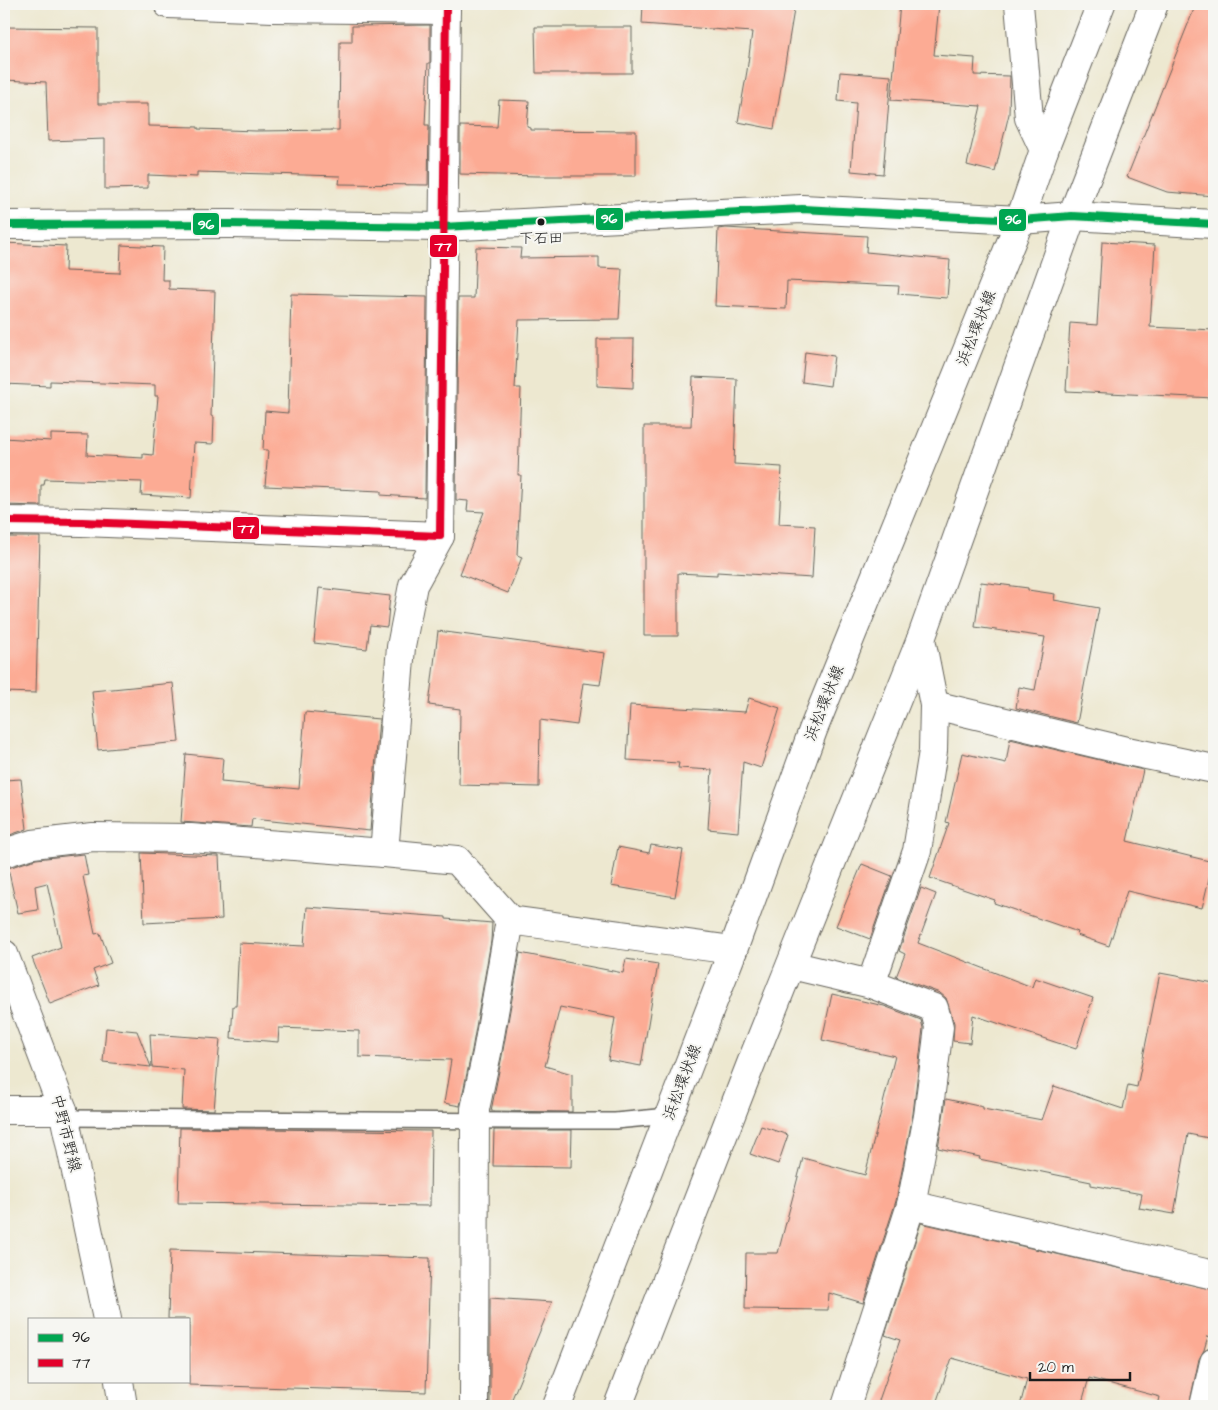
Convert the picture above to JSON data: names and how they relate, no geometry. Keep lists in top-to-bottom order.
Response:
{
  "streets": {
    "street": ["浜松環状線", "中野市野線"]
  },
  "places": ["下石田"],
  "lines": ["transit line 77", "transit line 96"],
  "legend": ["96", "77"],
  "scale_bar": "20 m"
}
